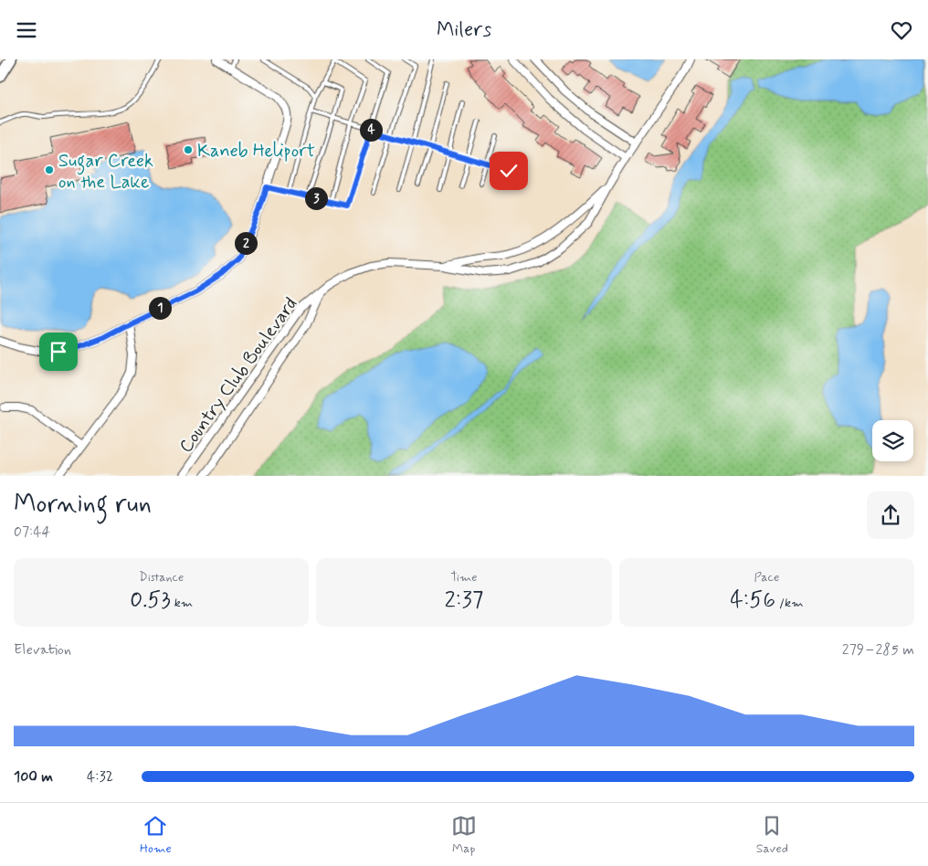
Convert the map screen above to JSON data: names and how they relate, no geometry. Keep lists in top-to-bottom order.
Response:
{
  "streets": {
    "street": ["Country Club Boulevard"]
  },
  "places": ["Kaneb Heliport", "Sugar Creek on the Lake"],
  "page": {
    "header": "Milers",
    "pins": [
      "4",
      "3",
      "2",
      "1"
    ],
    "heading": ["Morning run", "07:44"],
    "stats": [
      ["Distance", "0.53 km"],
      ["Time", "2:37"],
      ["Pace", "4:56 /km"]
    ],
    "chart": ["Elevation", "279–285 m"],
    "list": [
      {
        "name": "100 m",
        "note": "4:32"
      }
    ],
    "tabs": ["Home", "Map", "Saved"]
  }
}
